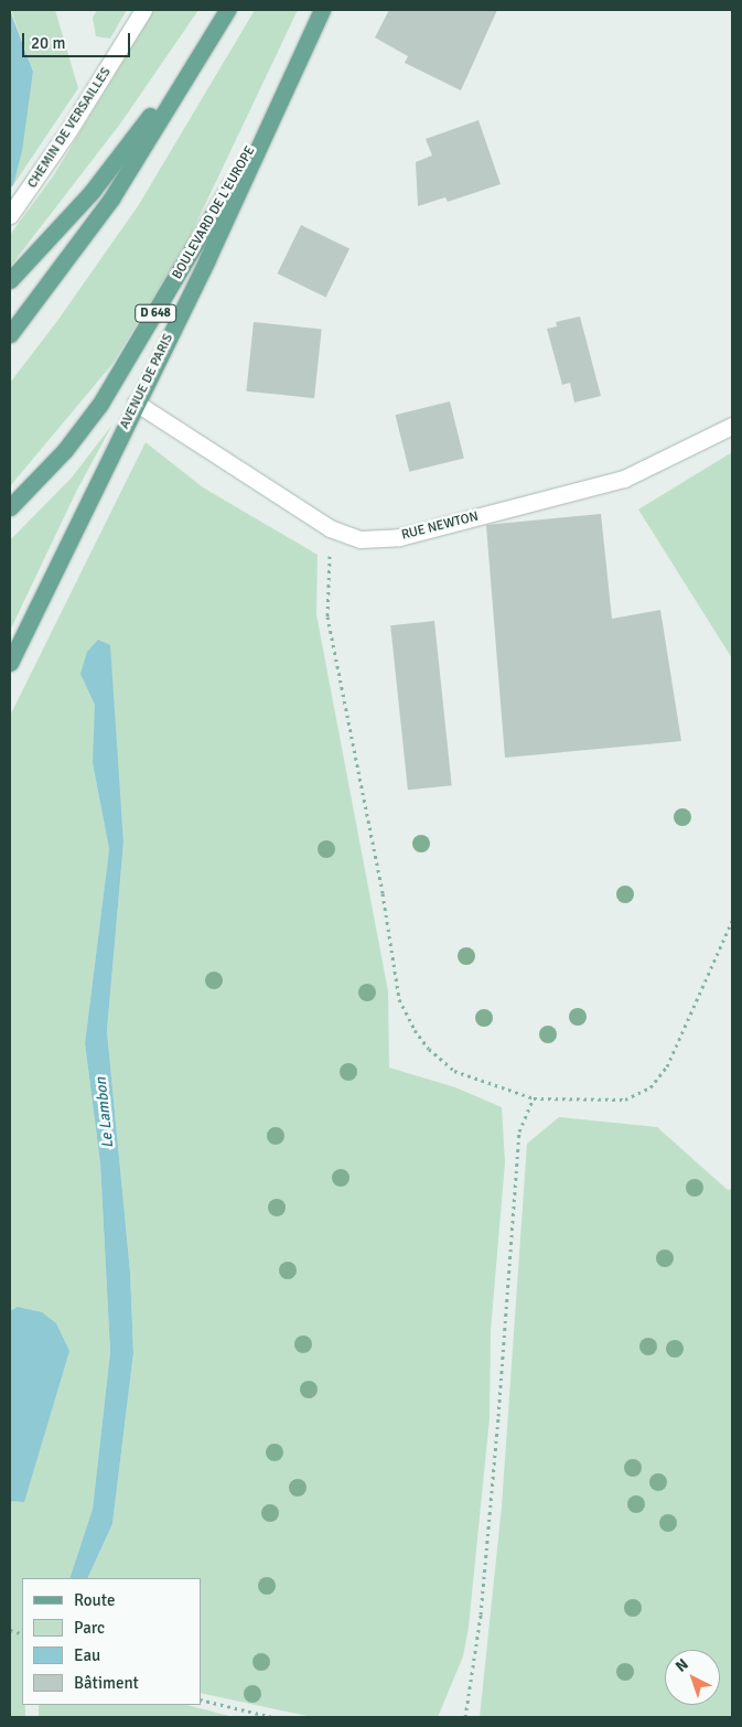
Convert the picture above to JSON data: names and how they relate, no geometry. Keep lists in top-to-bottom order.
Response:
{
  "streets": {
    "main road": ["BOULEVARD DE L'EUROPE", "D 648", "AVENUE DE PARIS"],
    "street": ["CHEMIN DE VERSAILLES", "RUE NEWTON"]
  },
  "crossings": [
    ["BOULEVARD DE L'EUROPE", "AVENUE DE PARIS"],
    ["AVENUE DE PARIS", "RUE NEWTON"]
  ],
  "water": ["Le Lambon"],
  "legend": [
    "Route",
    "Parc",
    "Eau",
    "Bâtiment"
  ],
  "scale_bar": "20 m",
  "north": "top left"
}
